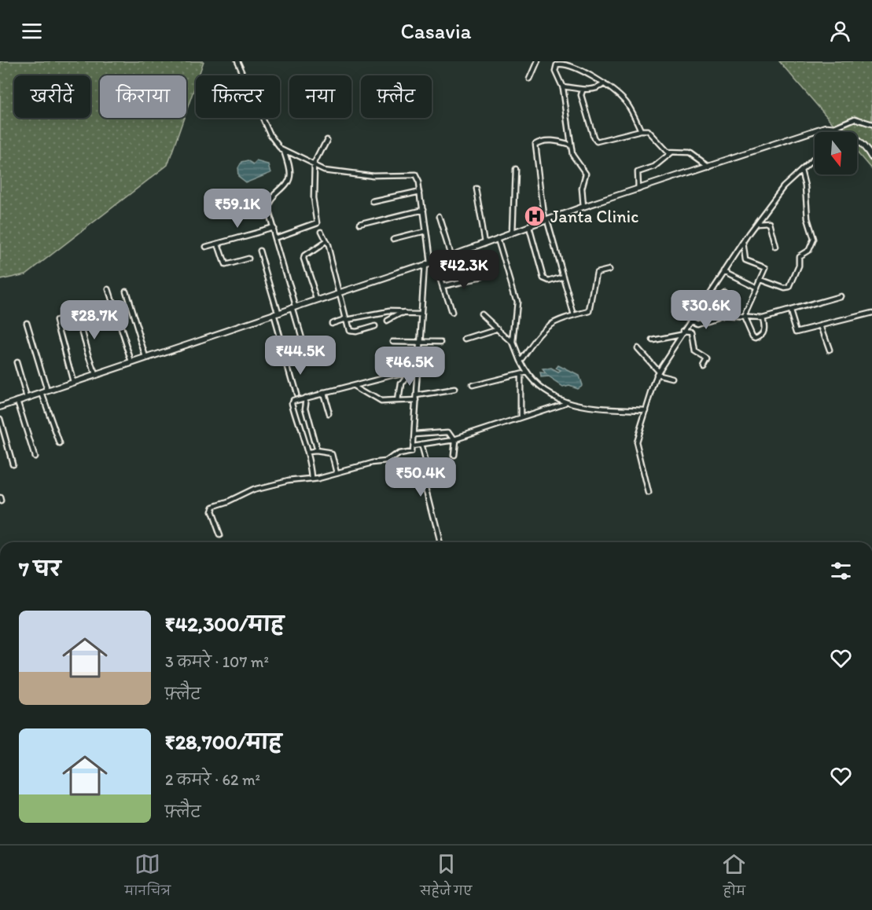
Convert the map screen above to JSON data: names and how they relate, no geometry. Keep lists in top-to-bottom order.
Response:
{
  "places": {
    "hospital": ["Janta Clinic"]
  },
  "north": "bottom",
  "page": {
    "header": "Casavia",
    "chip": [
      "खरीदें",
      "किराया",
      "फ़िल्टर",
      "नया",
      "फ़्लैट"
    ],
    "price": [
      "₹59.1K",
      "₹42.3K",
      "₹30.6K",
      "₹28.7K",
      "₹44.5K",
      "₹46.5K",
      "₹50.4K"
    ],
    "heading": "7 घर",
    "list": [
      {
        "name": "₹42,300/माह",
        "note": "3 कमरे · 107 m² · फ़्लैट"
      },
      {
        "name": "₹28,700/माह",
        "note": "2 कमरे · 62 m² · फ़्लैट"
      }
    ],
    "tabs": ["मानचित्र", "सहेजे गए", "होम"]
  }
}
